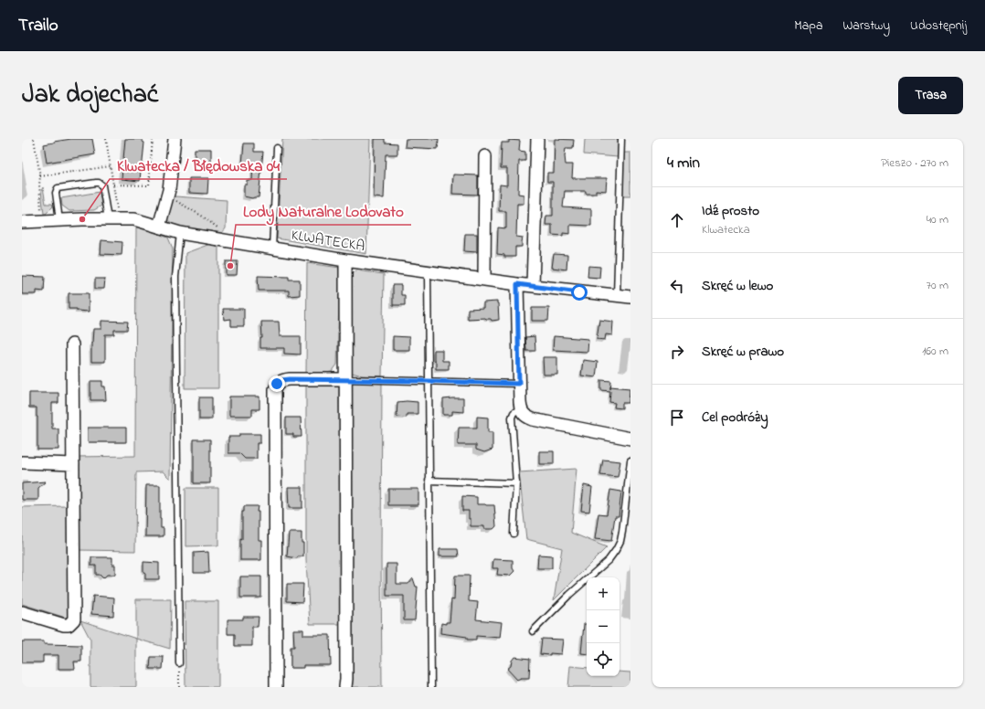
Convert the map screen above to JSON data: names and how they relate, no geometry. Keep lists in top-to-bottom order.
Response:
{
  "streets": {
    "street": ["KLWATECKA"]
  },
  "places": ["Klwatecka / Błędowska 04", "Lody Naturalne Lodovato"],
  "page": {
    "header": "Trailo",
    "nav": ["Mapa", "Warstwy", "Udostępnij"],
    "title": "Jak dojechać",
    "buttons": "Trasa",
    "heading": ["4 min", "Pieszo · 270 m"],
    "list": [
      ["Idź prosto", "Klwatecka", "40 m"],
      ["Skręć w lewo", "70 m"],
      ["Skręć w prawo", "160 m"],
      "Cel podróży"
    ],
    "map_buttons": ["+", "−"]
  }
}
